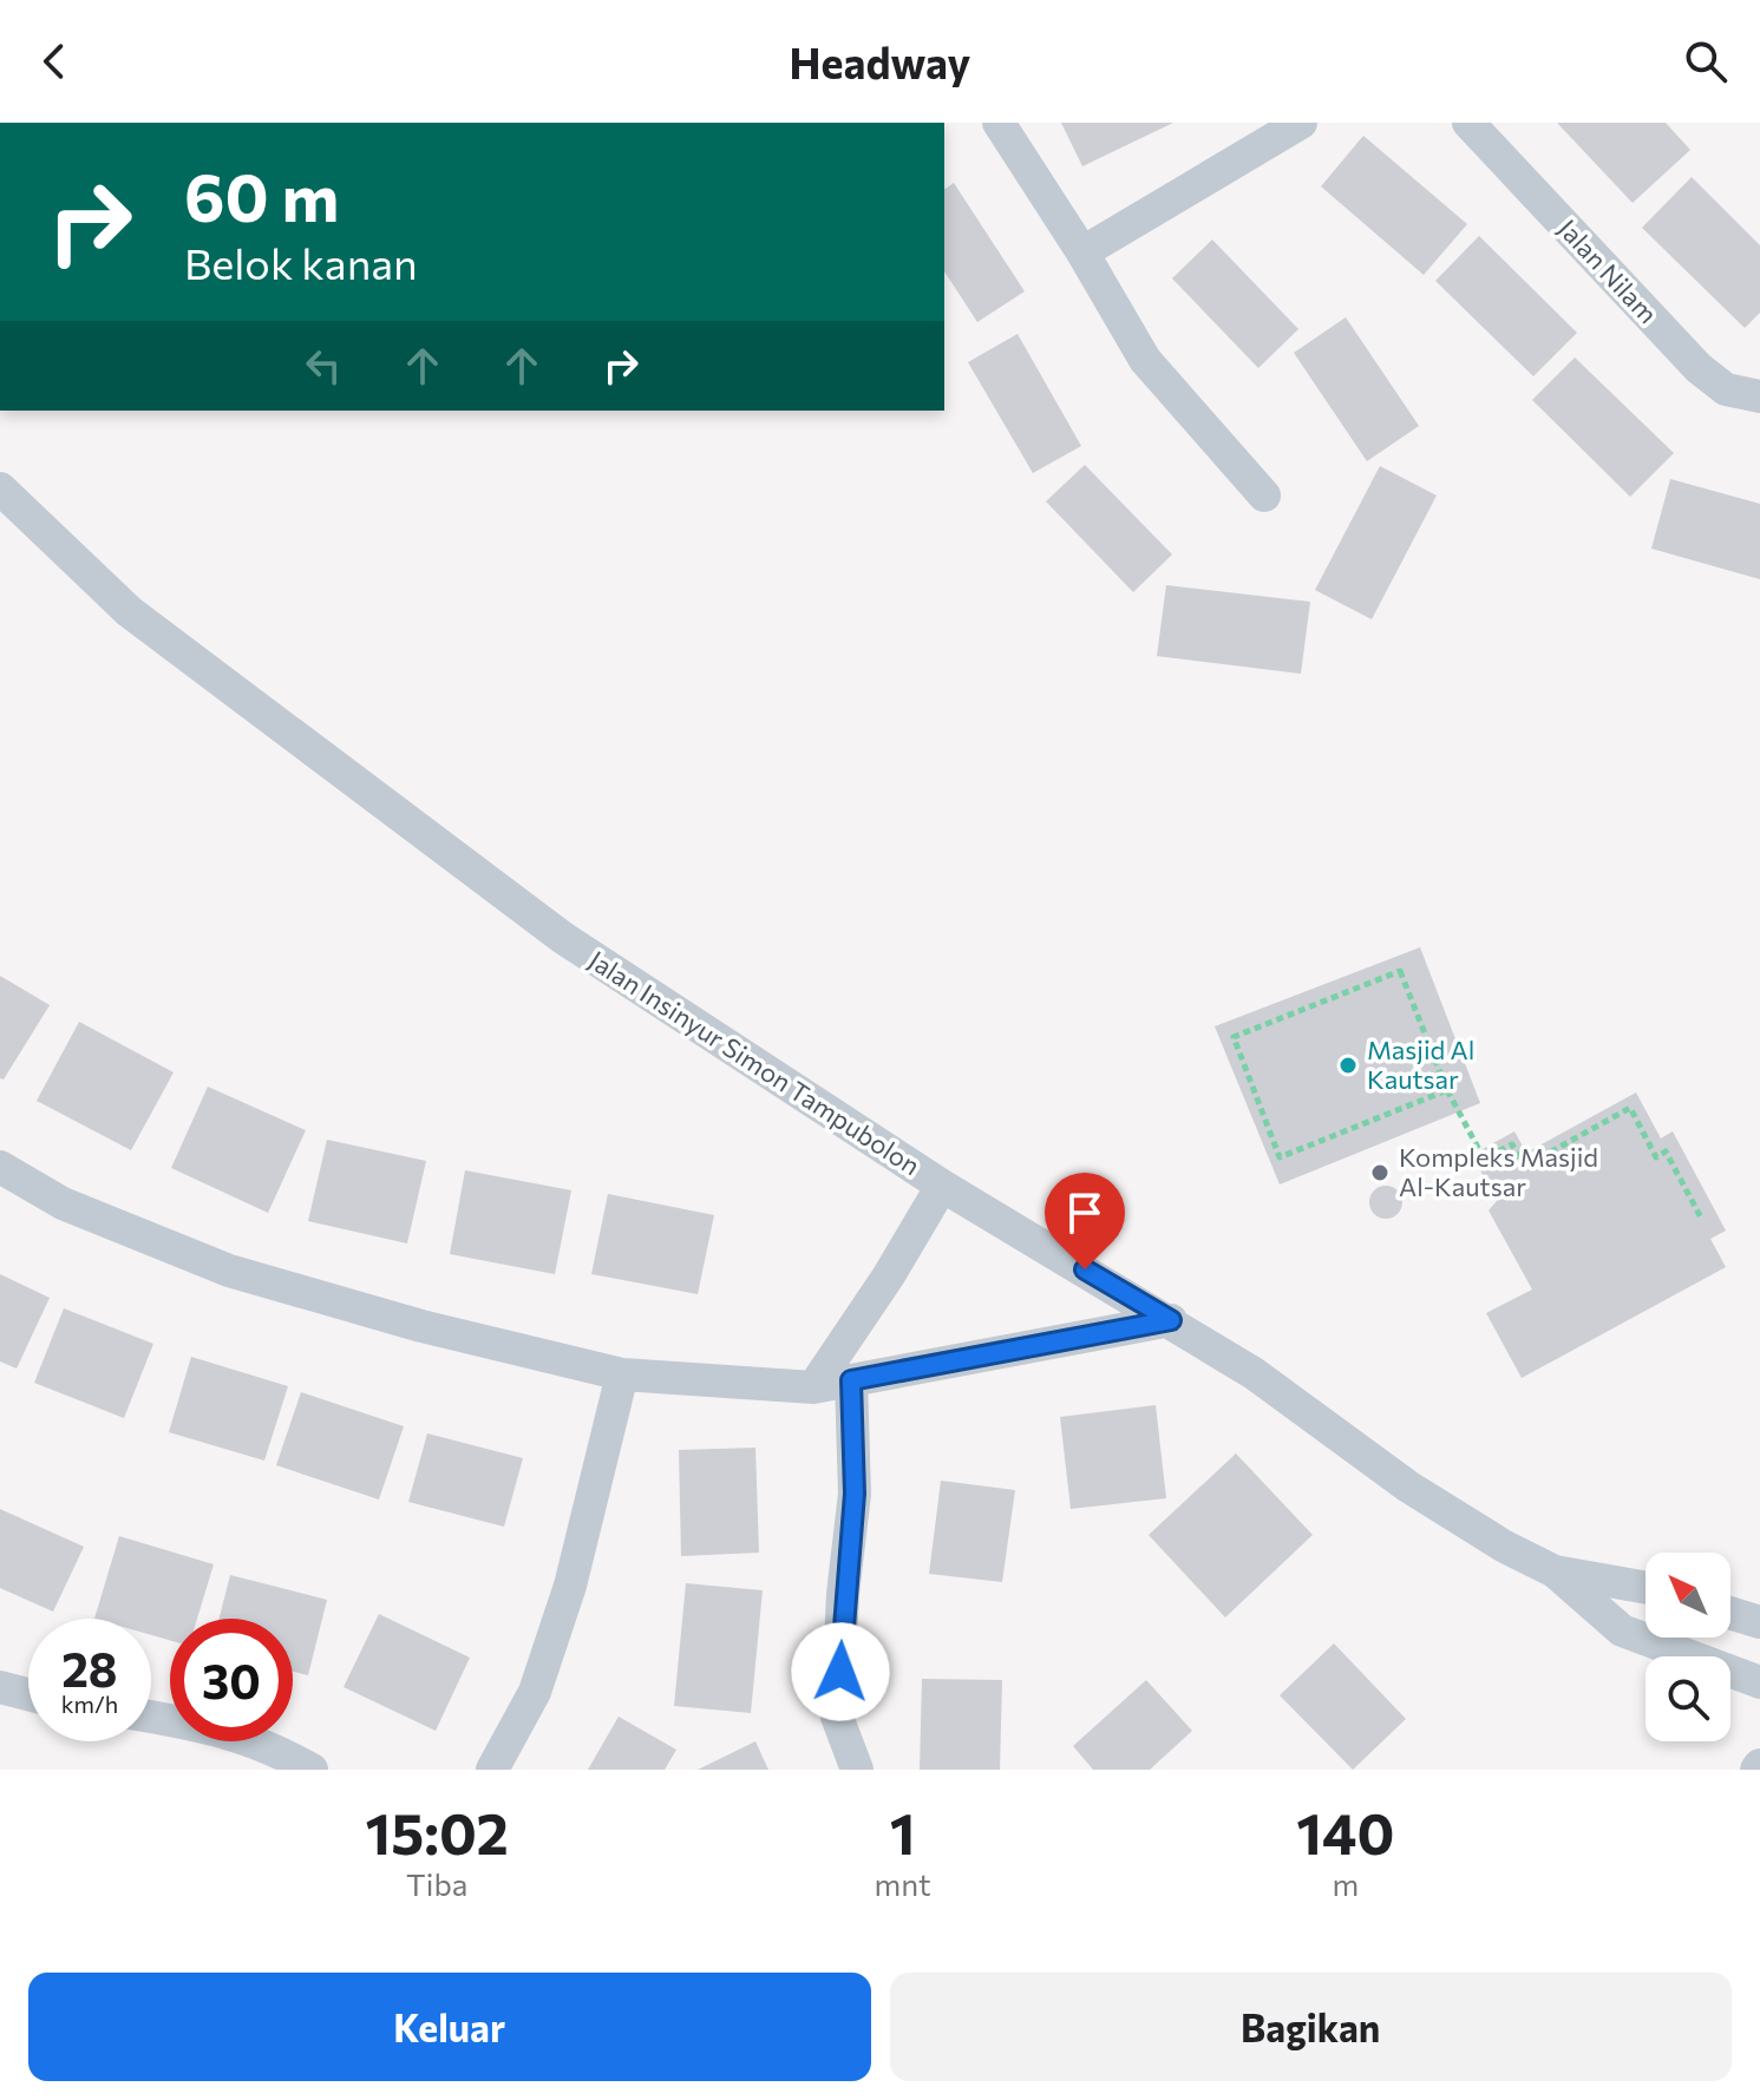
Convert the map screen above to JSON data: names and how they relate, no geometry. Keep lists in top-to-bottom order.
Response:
{
  "streets": {
    "street": ["Jalan Nilam", "Jalan Insinyur Simon Tampubolon"]
  },
  "places": ["Masjid Al Kautsar", "Kompleks Masjid Al-Kautsar"],
  "north": "top left",
  "page": {
    "header": "Headway",
    "turn": ["60 m", "Belok kanan"],
    "speed": "28 km/h",
    "limit": "30",
    "eta": [
      "15:02",
      "Tiba",
      "1",
      "mnt",
      "140",
      "m"
    ],
    "buttons": ["Keluar", "Bagikan"]
  }
}
